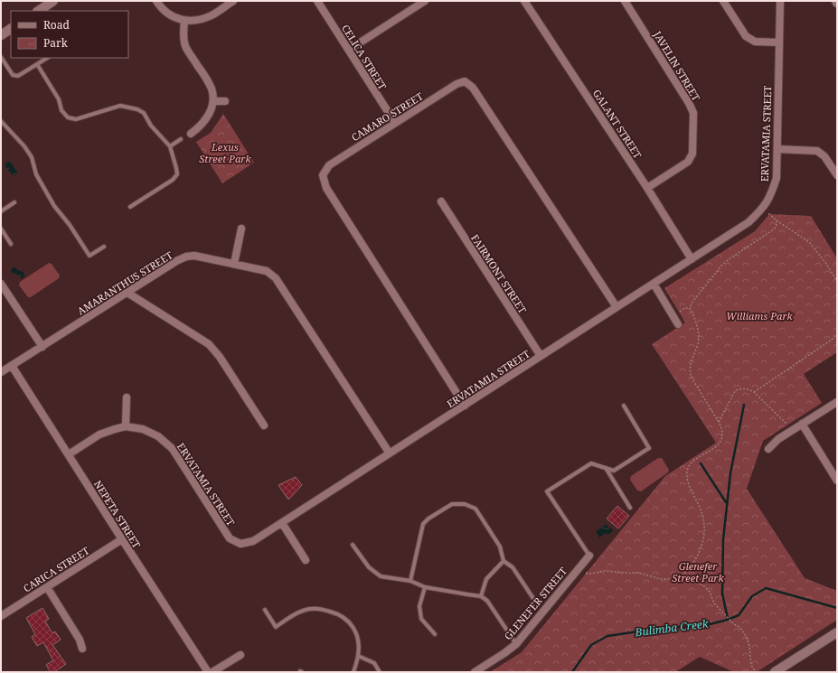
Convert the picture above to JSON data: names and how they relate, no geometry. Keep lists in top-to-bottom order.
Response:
{
  "streets": {
    "street": [
      "CELICA STREET",
      "JAVELIN STREET",
      "CAMARO STREET",
      "GALANT STREET",
      "ERVATAMIA STREET",
      "FAIRMONT STREET",
      "AMARANTHUS STREET",
      "NEPETA STREET",
      "CARICA STREET",
      "GLENEFER STREET"
    ]
  },
  "crossings": [
    ["CELICA STREET", "CAMARO STREET"],
    ["JAVELIN STREET", "GALANT STREET"],
    ["CAMARO STREET", "ERVATAMIA STREET"],
    ["GALANT STREET", "ERVATAMIA STREET"],
    ["ERVATAMIA STREET", "FAIRMONT STREET"],
    ["ERVATAMIA STREET", "AMARANTHUS STREET"],
    ["ERVATAMIA STREET", "NEPETA STREET"],
    ["AMARANTHUS STREET", "NEPETA STREET"],
    ["NEPETA STREET", "CARICA STREET"]
  ],
  "water": ["Bulimba Creek"],
  "parks": ["Lexus Street Park", "Williams Park", "Glenefer Street Park"],
  "legend": ["Road", "Park"]
}
